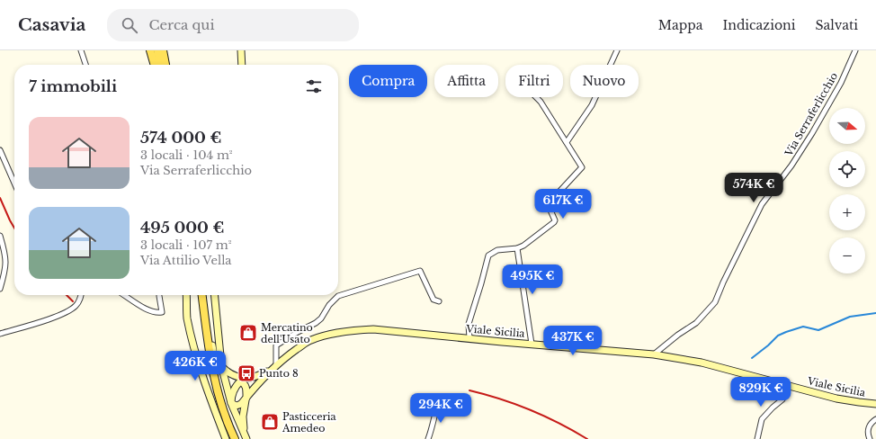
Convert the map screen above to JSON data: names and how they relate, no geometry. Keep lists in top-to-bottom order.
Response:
{
  "streets": {
    "street": ["Via Serraferlicchio", "Viale Sicilia"]
  },
  "crossings": [
    ["Via Serraferlicchio", "Viale Sicilia"]
  ],
  "places": {
    "shop": ["Mercatino dell'Usato", "Pasticceria Amedeo"],
    "bus stop": ["Punto 8"]
  },
  "north": "right",
  "page": {
    "header": "Casavia",
    "search": "Cerca qui",
    "nav": ["Mappa", "Indicazioni", "Salvati"],
    "chip": [
      "Compra",
      "Affitta",
      "Filtri",
      "Nuovo"
    ],
    "heading": "7 immobili",
    "map_buttons": ["+", "−"],
    "list": [
      {
        "name": "574 000 €",
        "note": "3 locali · 104 m² · Via Serraferlicchio"
      },
      {
        "name": "495 000 €",
        "note": "3 locali · 107 m² · Via Attilio Vella"
      }
    ],
    "price": [
      "574K €",
      "617K €",
      "495K €",
      "437K €",
      "426K €",
      "829K €",
      "294K €"
    ]
  }
}
